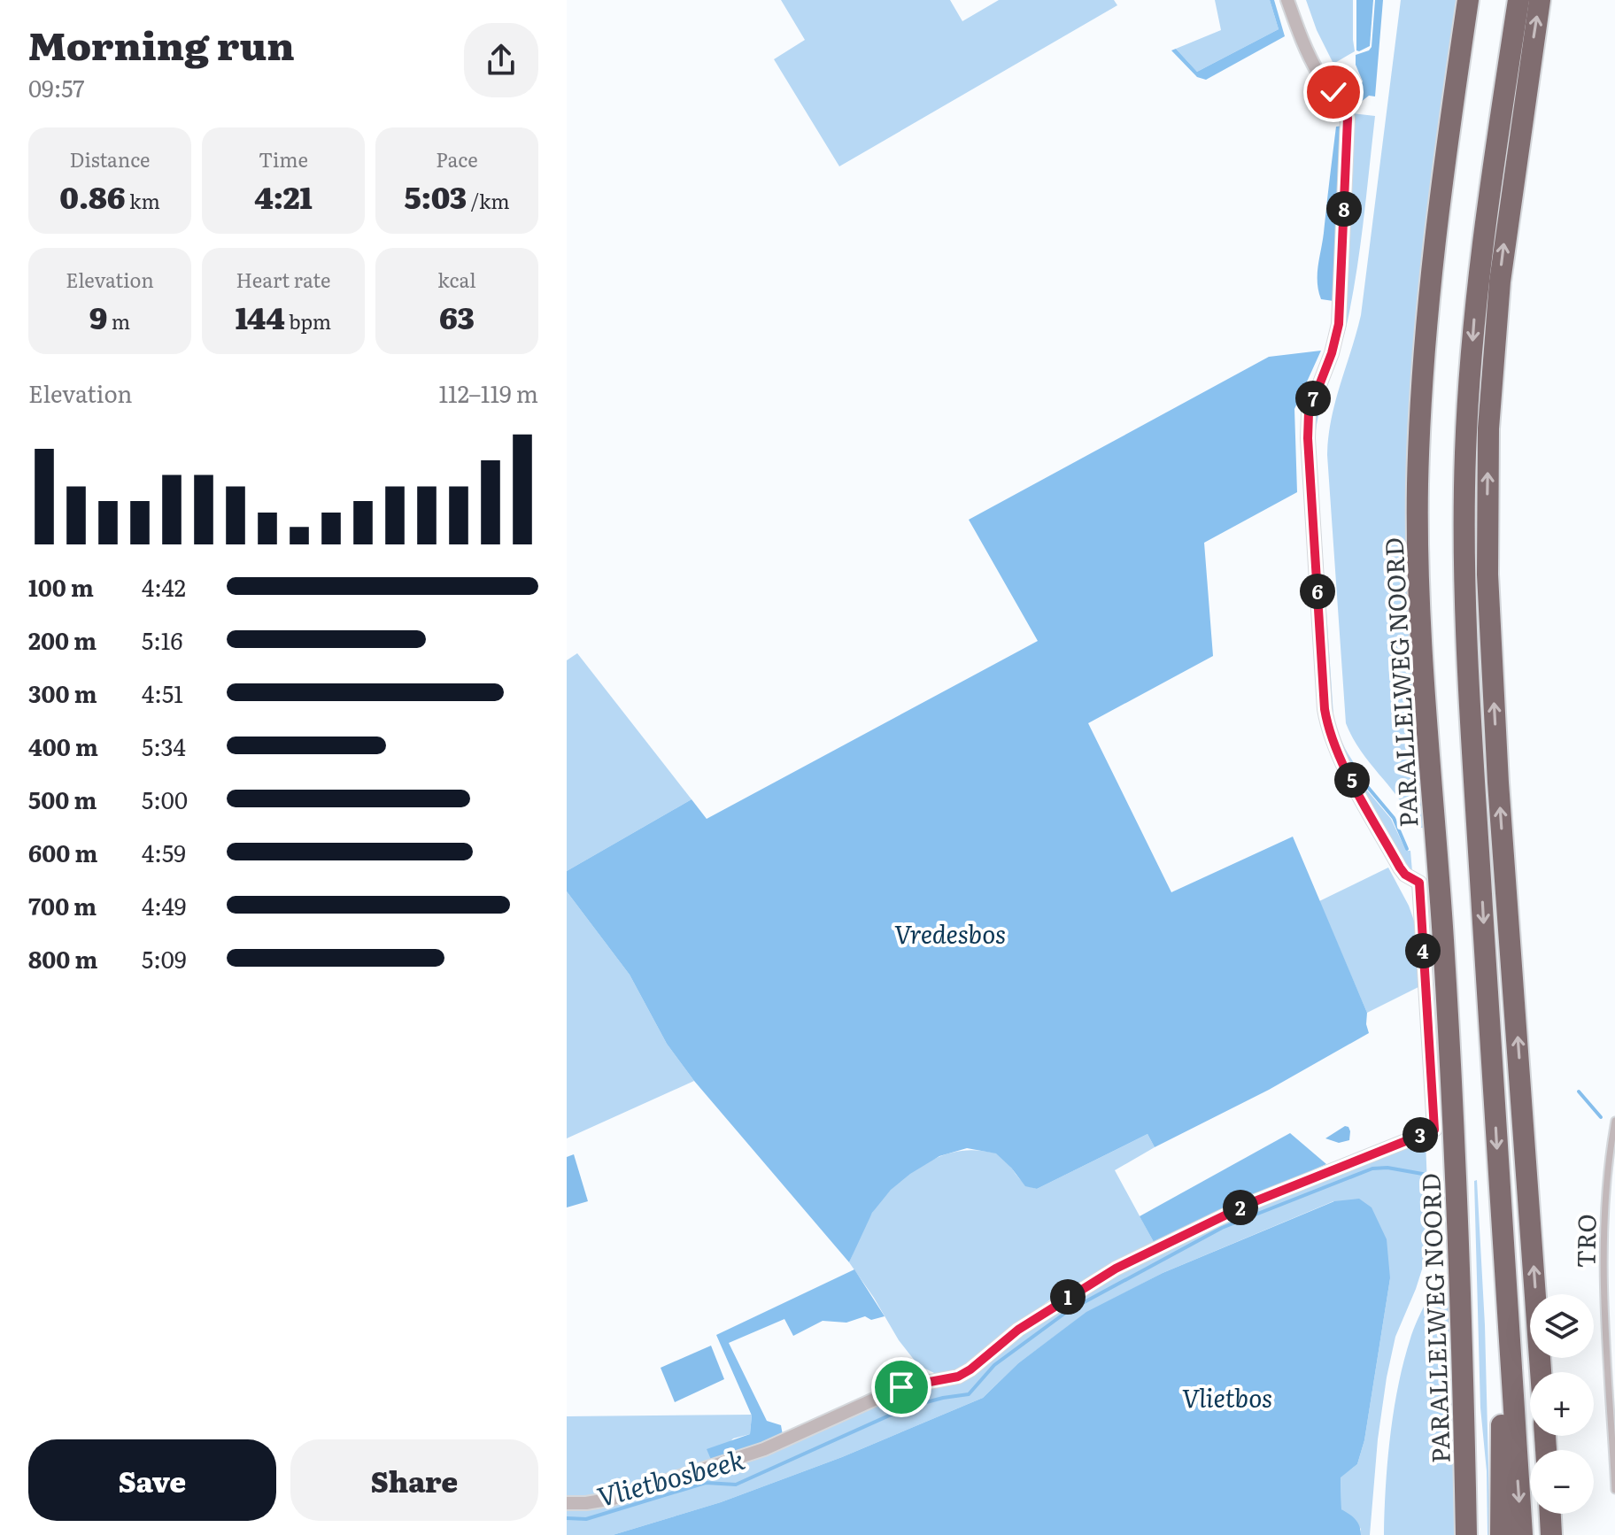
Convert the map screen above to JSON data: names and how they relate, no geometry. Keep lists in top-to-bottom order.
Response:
{
  "streets": {
    "highway": ["PARALLELWEG NOORD"],
    "lane": ["TRO"]
  },
  "water": ["Vlietbosbeek"],
  "parks": ["Vredesbos", "Vlietbos"],
  "page": {
    "heading": ["Morning run", "09:57"],
    "stats": [
      ["Distance", "0.86 km"],
      ["Time", "4:21"],
      ["Pace", "5:03 /km"],
      ["Elevation", "9 m"],
      ["Heart rate", "144 bpm"],
      ["kcal", "63"]
    ],
    "pins": [
      "8",
      "7",
      "6",
      "5",
      "4",
      "3",
      "2",
      "1"
    ],
    "chart": ["Elevation", "112–119 m"],
    "list": [
      {
        "name": "100 m",
        "note": "4:42"
      },
      {
        "name": "200 m",
        "note": "5:16"
      },
      {
        "name": "300 m",
        "note": "4:51"
      },
      {
        "name": "400 m",
        "note": "5:34"
      },
      {
        "name": "500 m",
        "note": "5:00"
      },
      {
        "name": "600 m",
        "note": "4:59"
      },
      {
        "name": "700 m",
        "note": "4:49"
      },
      {
        "name": "800 m",
        "note": "5:09"
      }
    ],
    "map_buttons": ["+", "−"],
    "buttons": ["Save", "Share"]
  }
}
